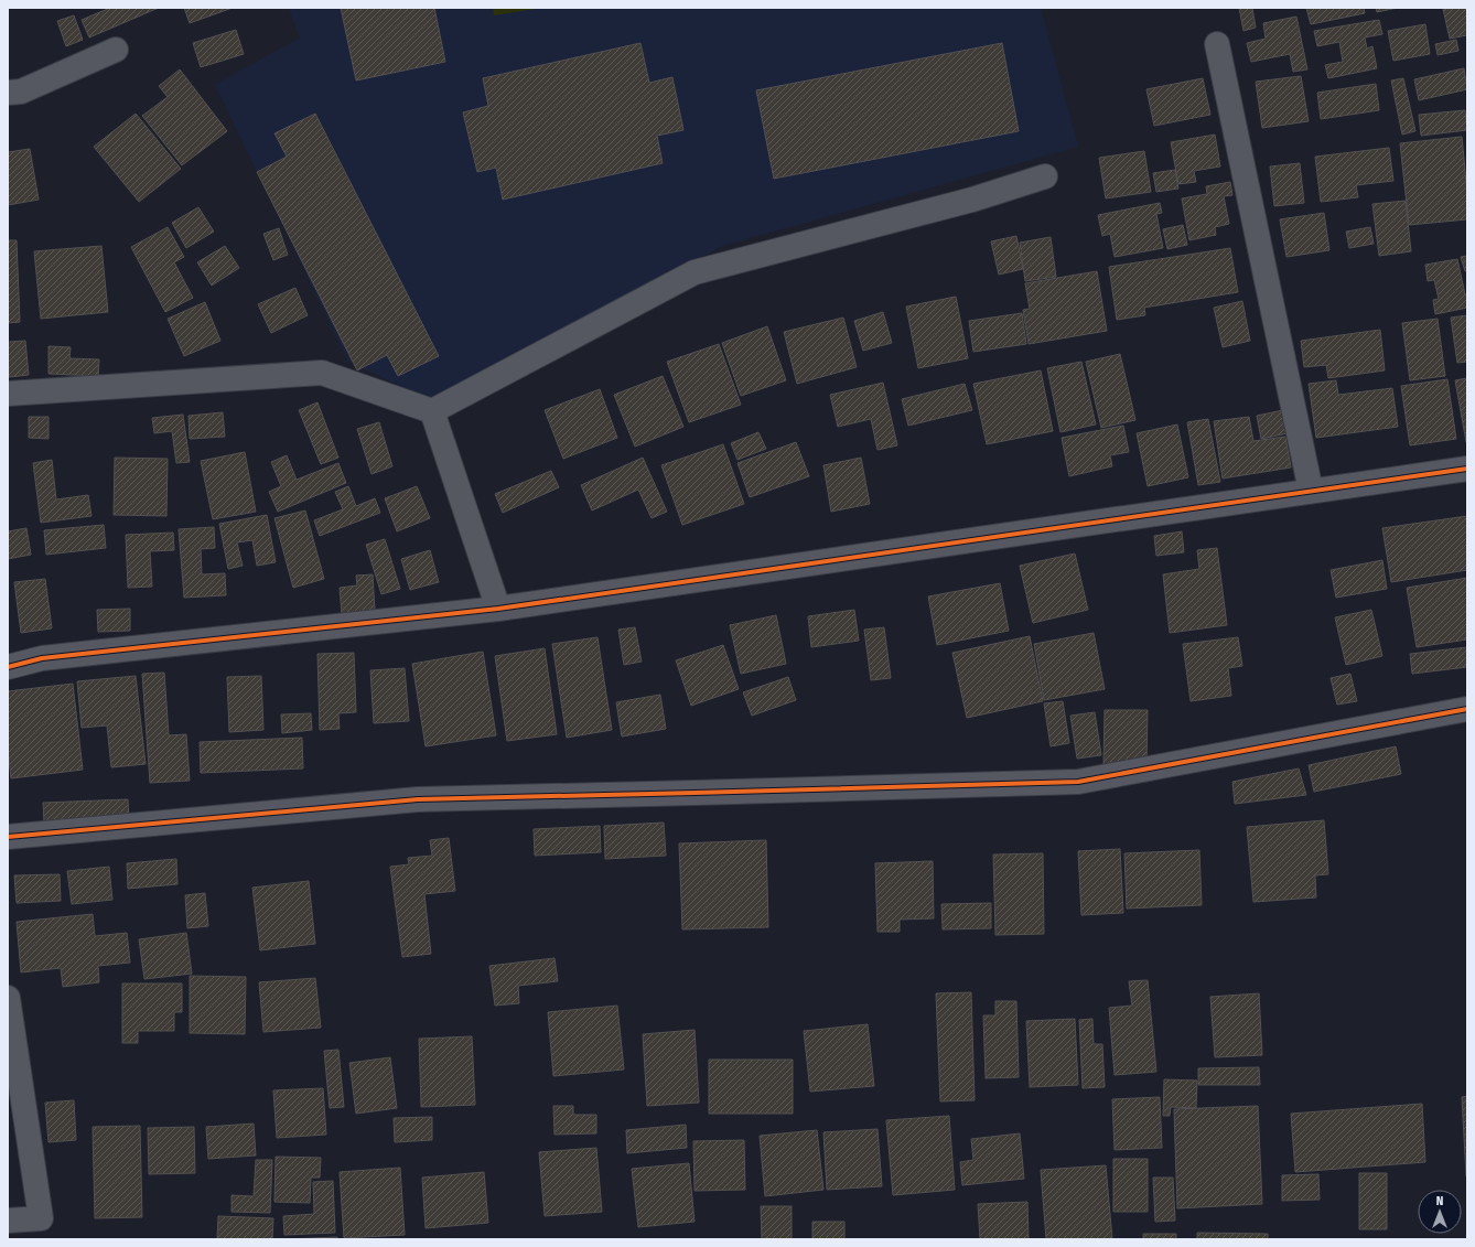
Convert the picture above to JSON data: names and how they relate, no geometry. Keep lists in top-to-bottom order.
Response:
{
  "north": "top"
}
